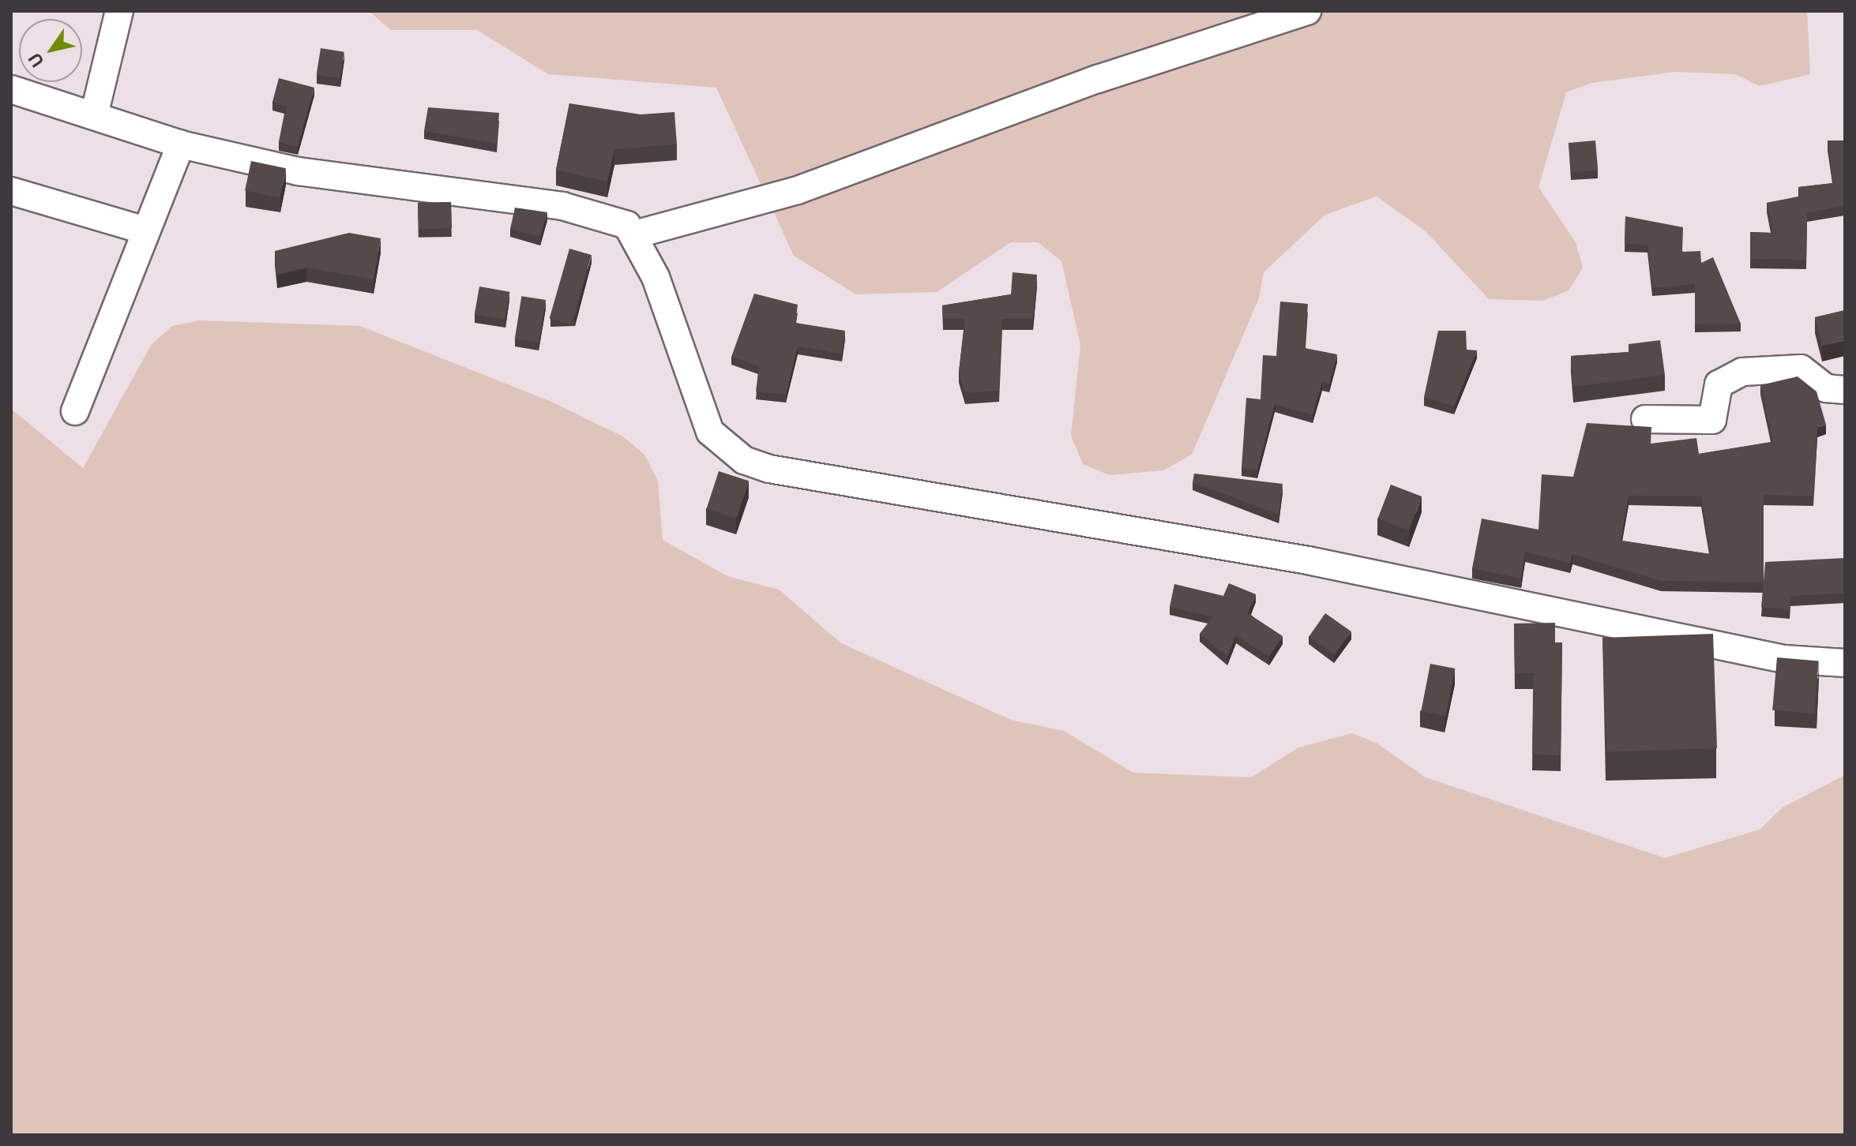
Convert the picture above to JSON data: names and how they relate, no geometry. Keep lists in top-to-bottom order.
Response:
{
  "north": "bottom left"
}
